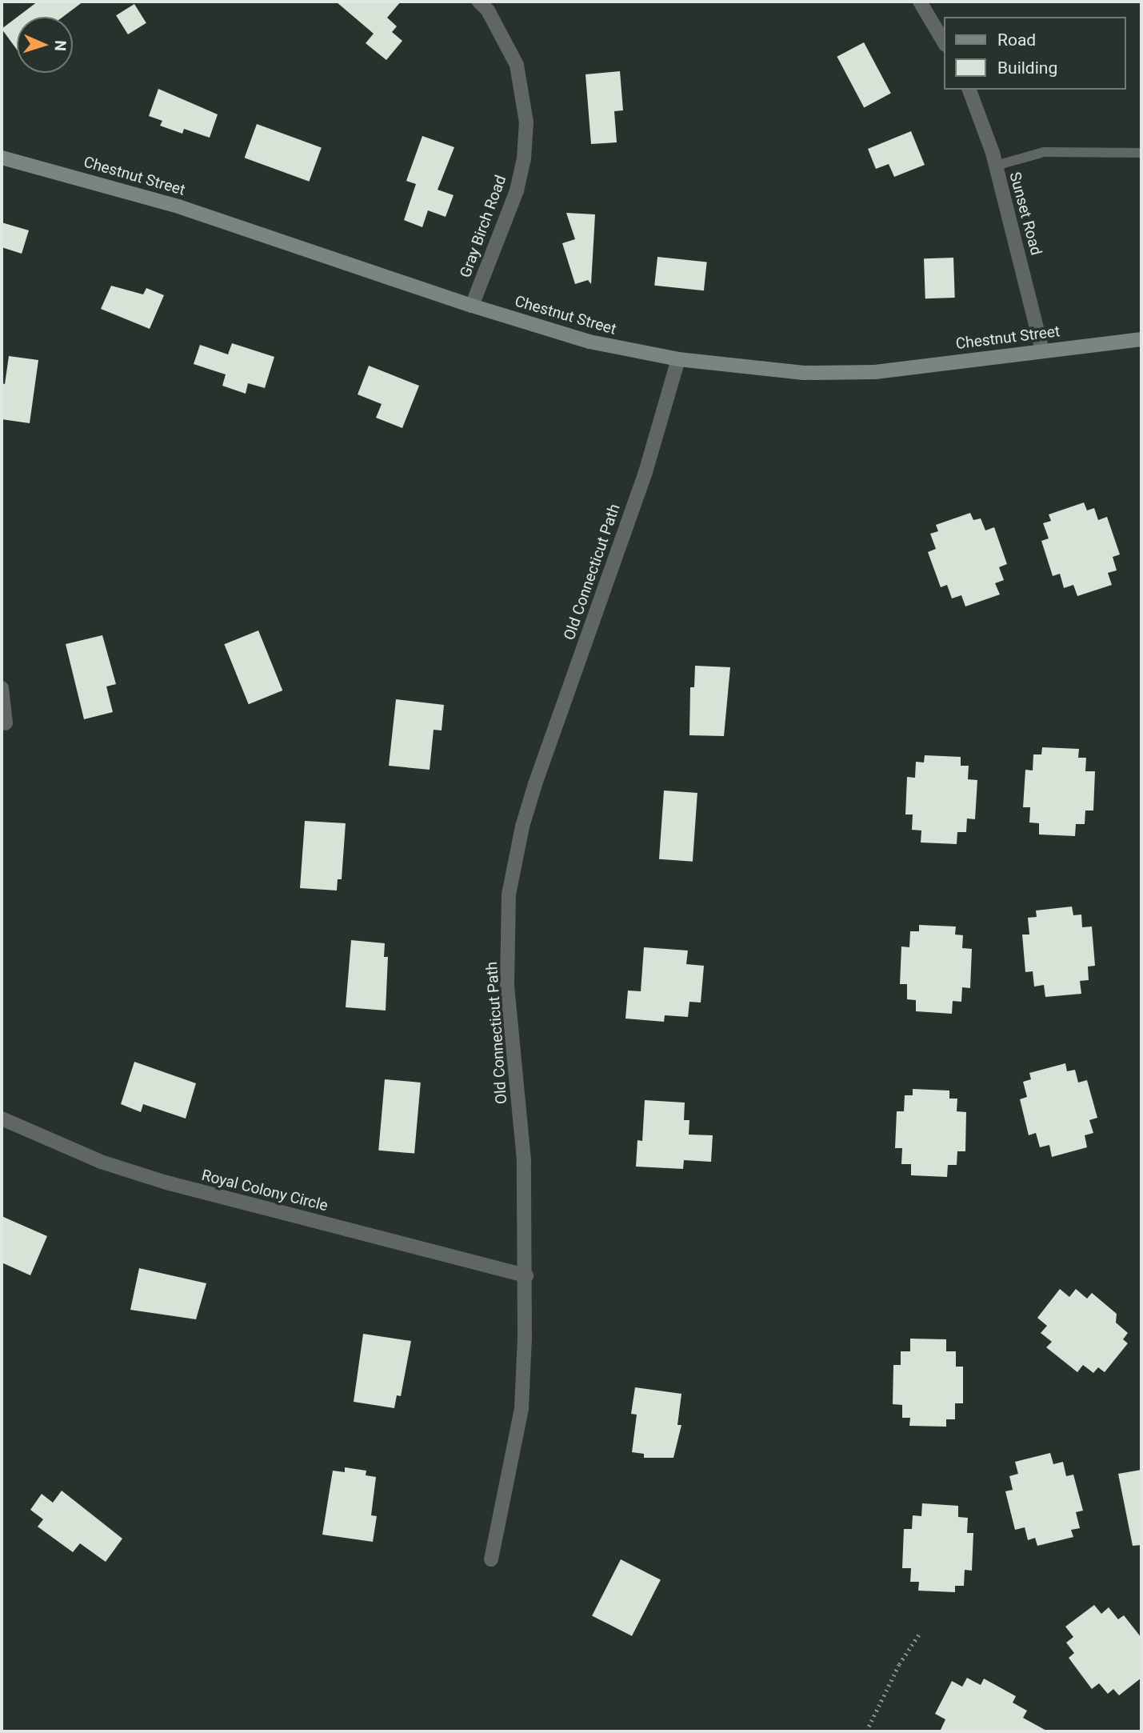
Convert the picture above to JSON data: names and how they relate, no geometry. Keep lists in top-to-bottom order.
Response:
{
  "streets": {
    "main road": ["Chestnut Street"],
    "street": [
      "Sunset Road",
      "Gray Birch Road",
      "Old Connecticut Path",
      "Royal Colony Circle"
    ]
  },
  "crossings": [
    ["Chestnut Street", "Sunset Road"],
    ["Chestnut Street", "Gray Birch Road"],
    ["Chestnut Street", "Old Connecticut Path"],
    ["Old Connecticut Path", "Royal Colony Circle"]
  ],
  "legend": ["Road", "Building"],
  "north": "right"
}
